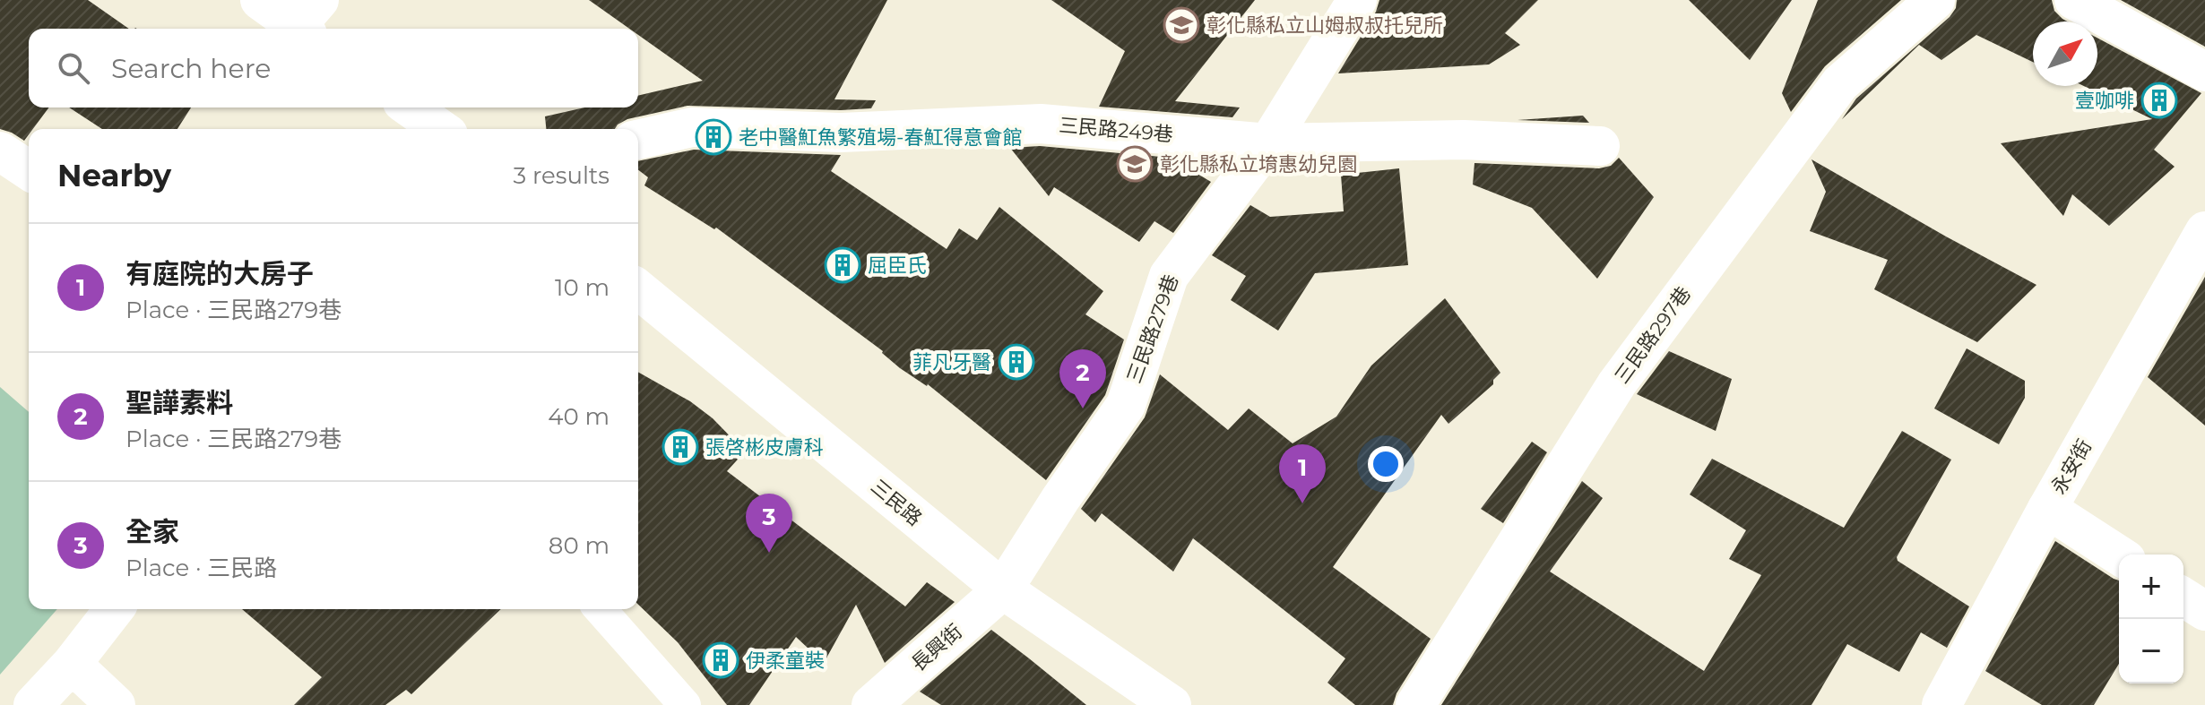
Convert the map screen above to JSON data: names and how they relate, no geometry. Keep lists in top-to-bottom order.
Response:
{
  "streets": {
    "street": [
      "三民路249巷",
      "三民路279巷",
      "三民路297巷",
      "永安街",
      "三民路",
      "長興街"
    ]
  },
  "crossings": [
    ["三民路249巷", "三民路279巷"],
    ["三民路279巷", "三民路"],
    ["三民路279巷", "長興街"],
    ["三民路", "長興街"]
  ],
  "places": {
    "school or university": ["彰化縣私立山姆叔叔托兒所", "彰化縣私立堉惠幼兒園"],
    "building": [
      "壹咖啡",
      "老中醫魟魚繁殖場-春魟得意會館",
      "屈臣氏",
      "菲凡牙醫",
      "張啓彬皮膚科",
      "伊柔童裝"
    ]
  },
  "north": "top right",
  "page": {
    "search": "Search here",
    "heading": ["Nearby", "3 results"],
    "list": [
      {
        "mark": "1",
        "name": "有庭院的大房子",
        "note": "Place · 三民路279巷",
        "value": "10 m"
      },
      {
        "mark": "2",
        "name": "聖譁素料",
        "note": "Place · 三民路279巷",
        "value": "40 m"
      },
      {
        "mark": "3",
        "name": "全家",
        "note": "Place · 三民路",
        "value": "80 m"
      }
    ],
    "pins": ["2", "1", "3"],
    "map_buttons": ["+", "−"]
  }
}
